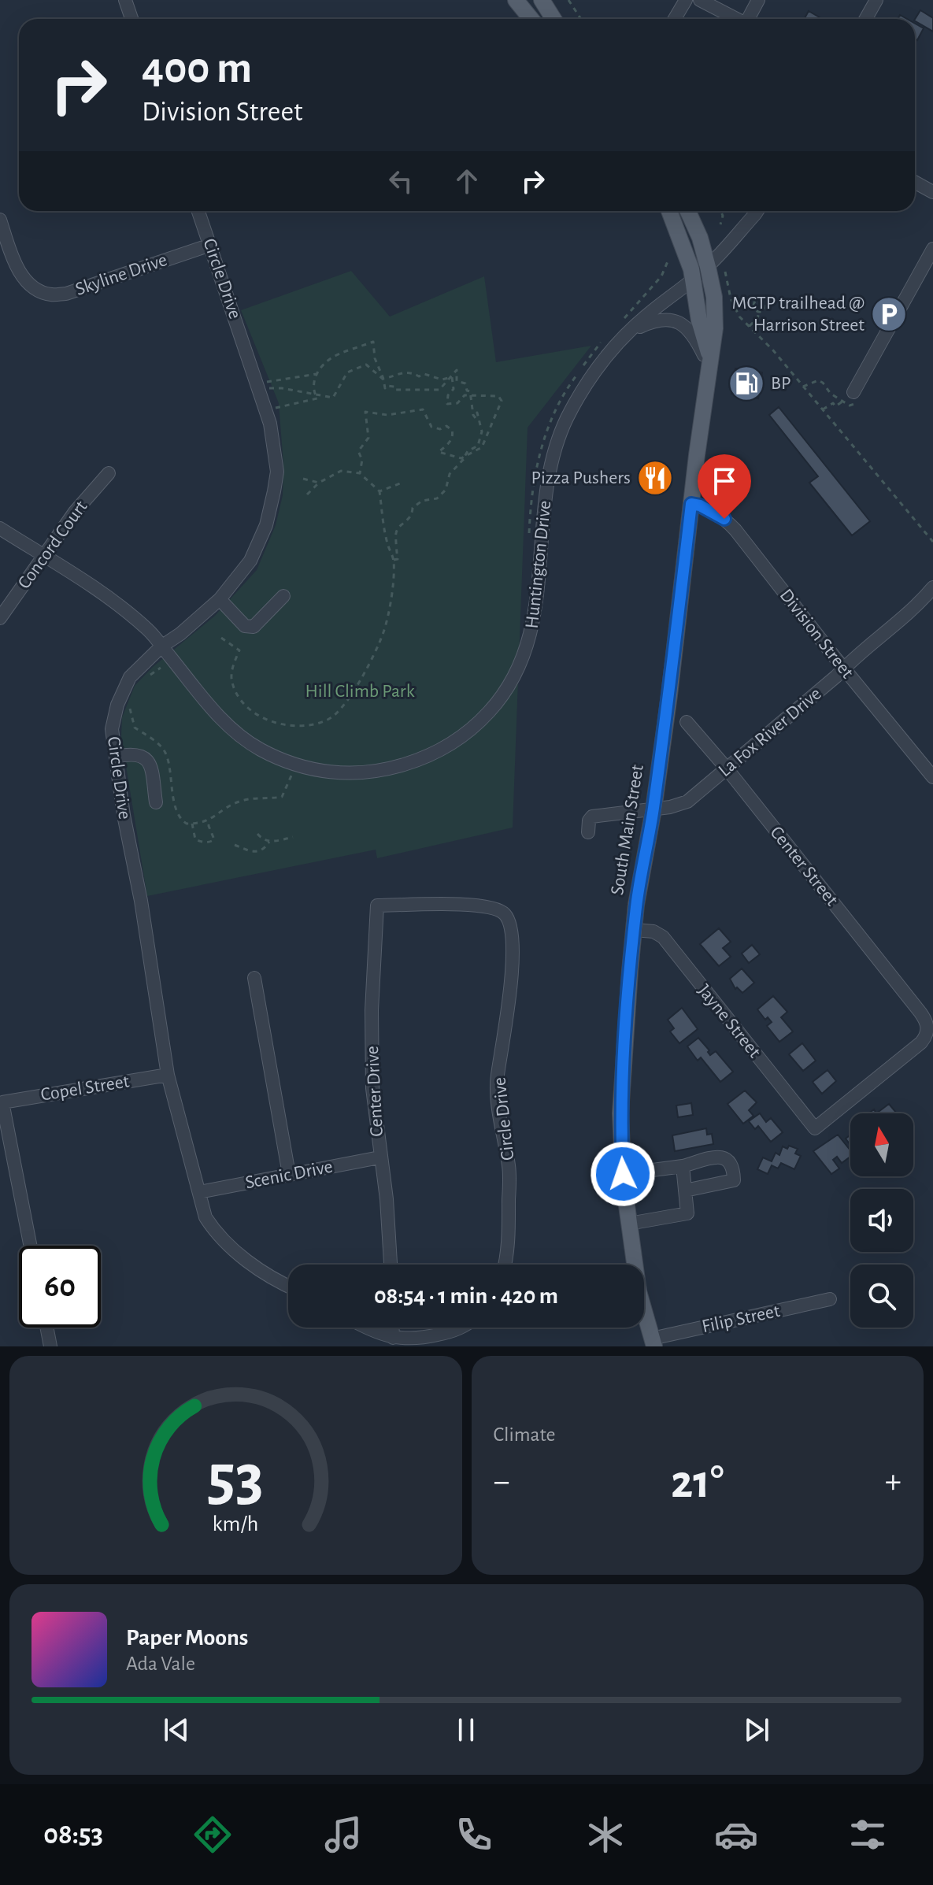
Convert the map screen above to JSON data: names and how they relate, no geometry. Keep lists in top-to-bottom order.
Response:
{
  "streets": {
    "main road": ["South Main Street"],
    "street": [
      "Skyline Drive",
      "Circle Drive",
      "Concord Court",
      "Huntington Drive",
      "Division Street",
      "La Fox River Drive",
      "Center Street",
      "Jayne Street",
      "Copel Street",
      "Center Drive",
      "Scenic Drive",
      "Filip Street"
    ]
  },
  "crossings": [
    ["Skyline Drive", "Circle Drive"],
    ["Circle Drive", "Huntington Drive"],
    ["Circle Drive", "Copel Street"],
    ["Circle Drive", "Center Drive"],
    ["Circle Drive", "Scenic Drive"],
    ["Concord Court", "Huntington Drive"],
    ["Division Street", "La Fox River Drive"],
    ["Division Street", "South Main Street"],
    ["La Fox River Drive", "South Main Street"],
    ["La Fox River Drive", "Center Street"],
    ["South Main Street", "Jayne Street"],
    ["South Main Street", "Filip Street"],
    ["Center Street", "Jayne Street"],
    ["Center Drive", "Scenic Drive"]
  ],
  "parks": ["Hill Climb Park"],
  "places": {
    "parking": ["MCTP trailhead @ Harrison Street"],
    "fuel station": ["BP"],
    "restaurant": ["Pizza Pushers"]
  },
  "north": "top",
  "page": {
    "turn": ["400 m", "Division Street"],
    "limit": "60",
    "trip": "08:54 · 1 min · 420 m",
    "tile": "Climate",
    "heat": ["−", "21°", "+"],
    "song": ["Paper Moons", "Ada Vale"],
    "tabs": "08:53",
    "gauge": ["53", "km/h"]
  }
}
